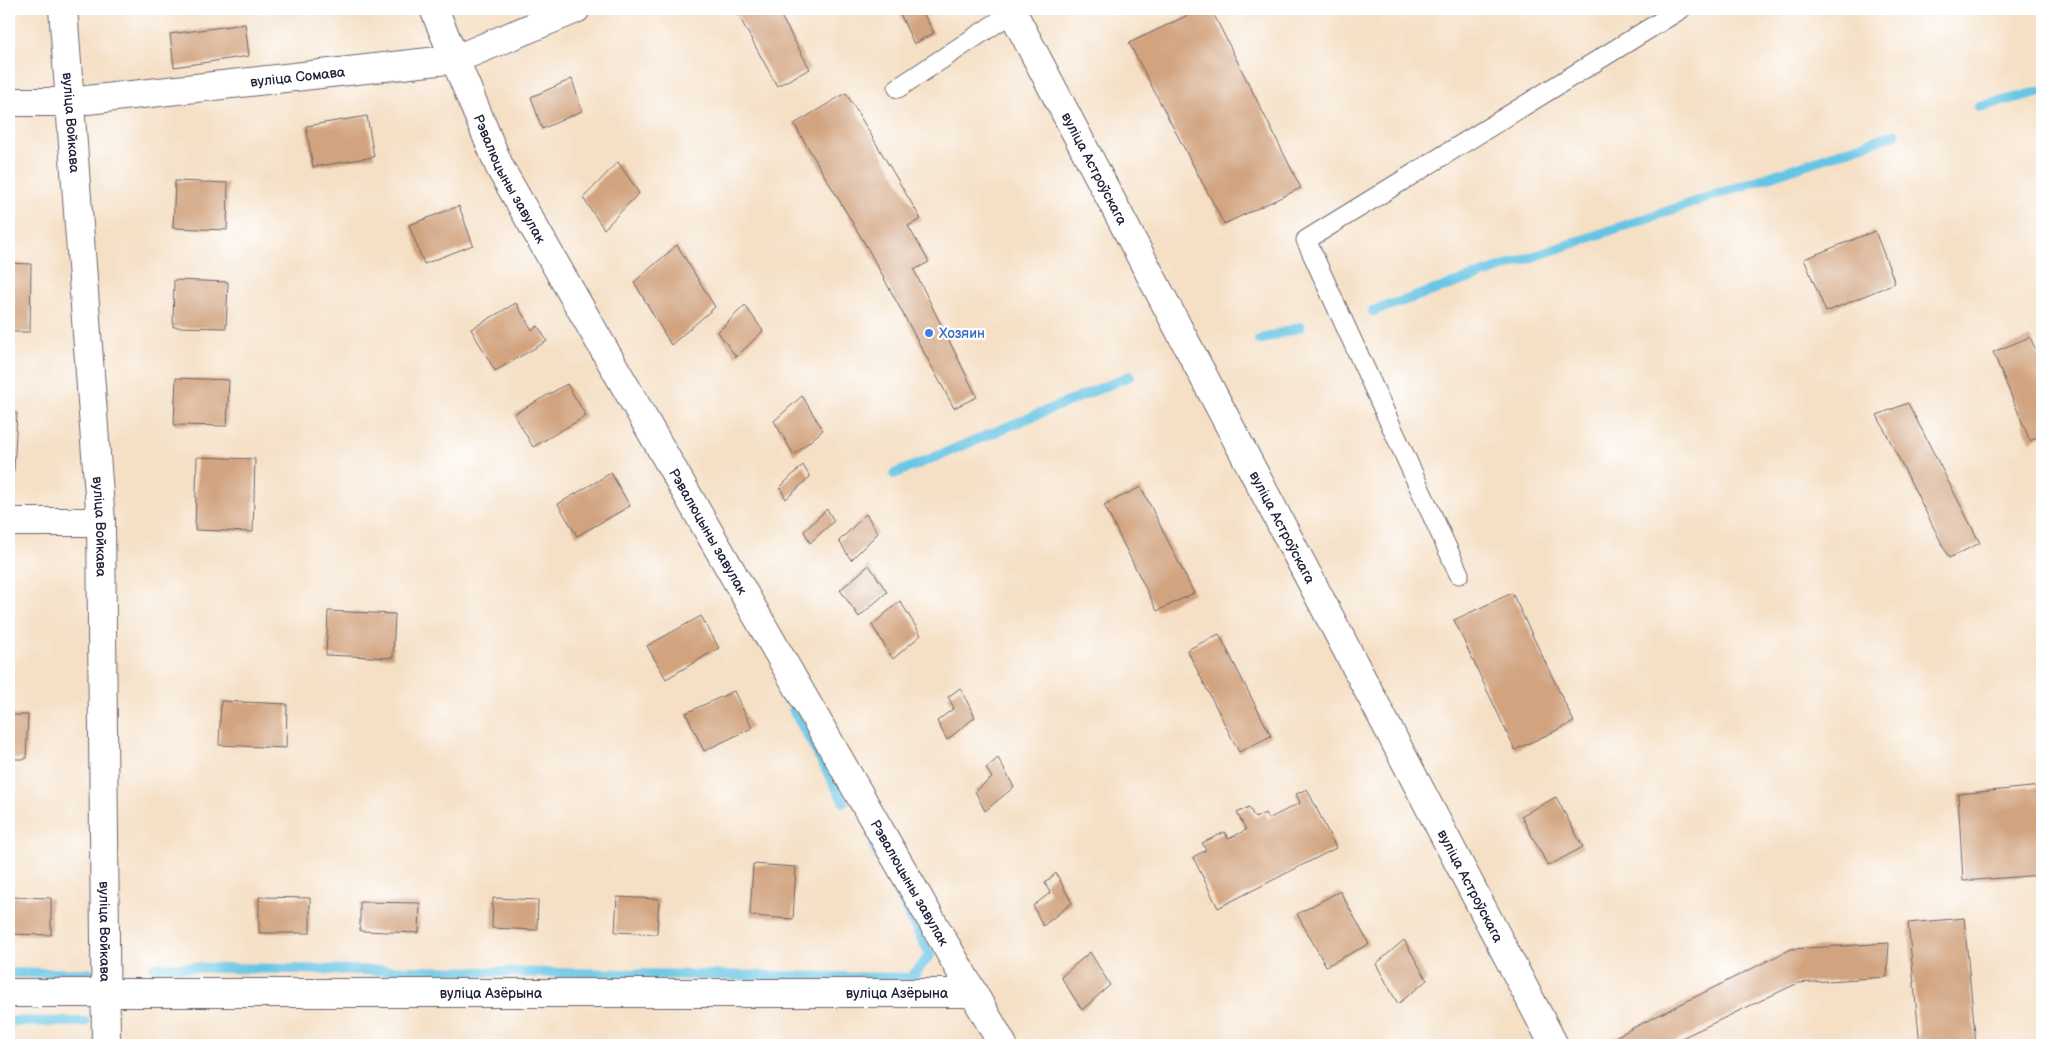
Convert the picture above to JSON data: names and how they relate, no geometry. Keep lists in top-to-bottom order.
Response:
{
  "streets": {
    "street": [
      "вуліца Сомава",
      "вуліца Войкава",
      "вуліца Астроўскага",
      "Рэвалюцыны завулак",
      "вуліца Азёрына"
    ]
  },
  "crossings": [
    ["вуліца Сомава", "вуліца Войкава"],
    ["вуліца Сомава", "Рэвалюцыны завулак"],
    ["вуліца Войкава", "вуліца Азёрына"],
    ["Рэвалюцыны завулак", "вуліца Азёрына"]
  ],
  "places": ["Хозяин"]
}
